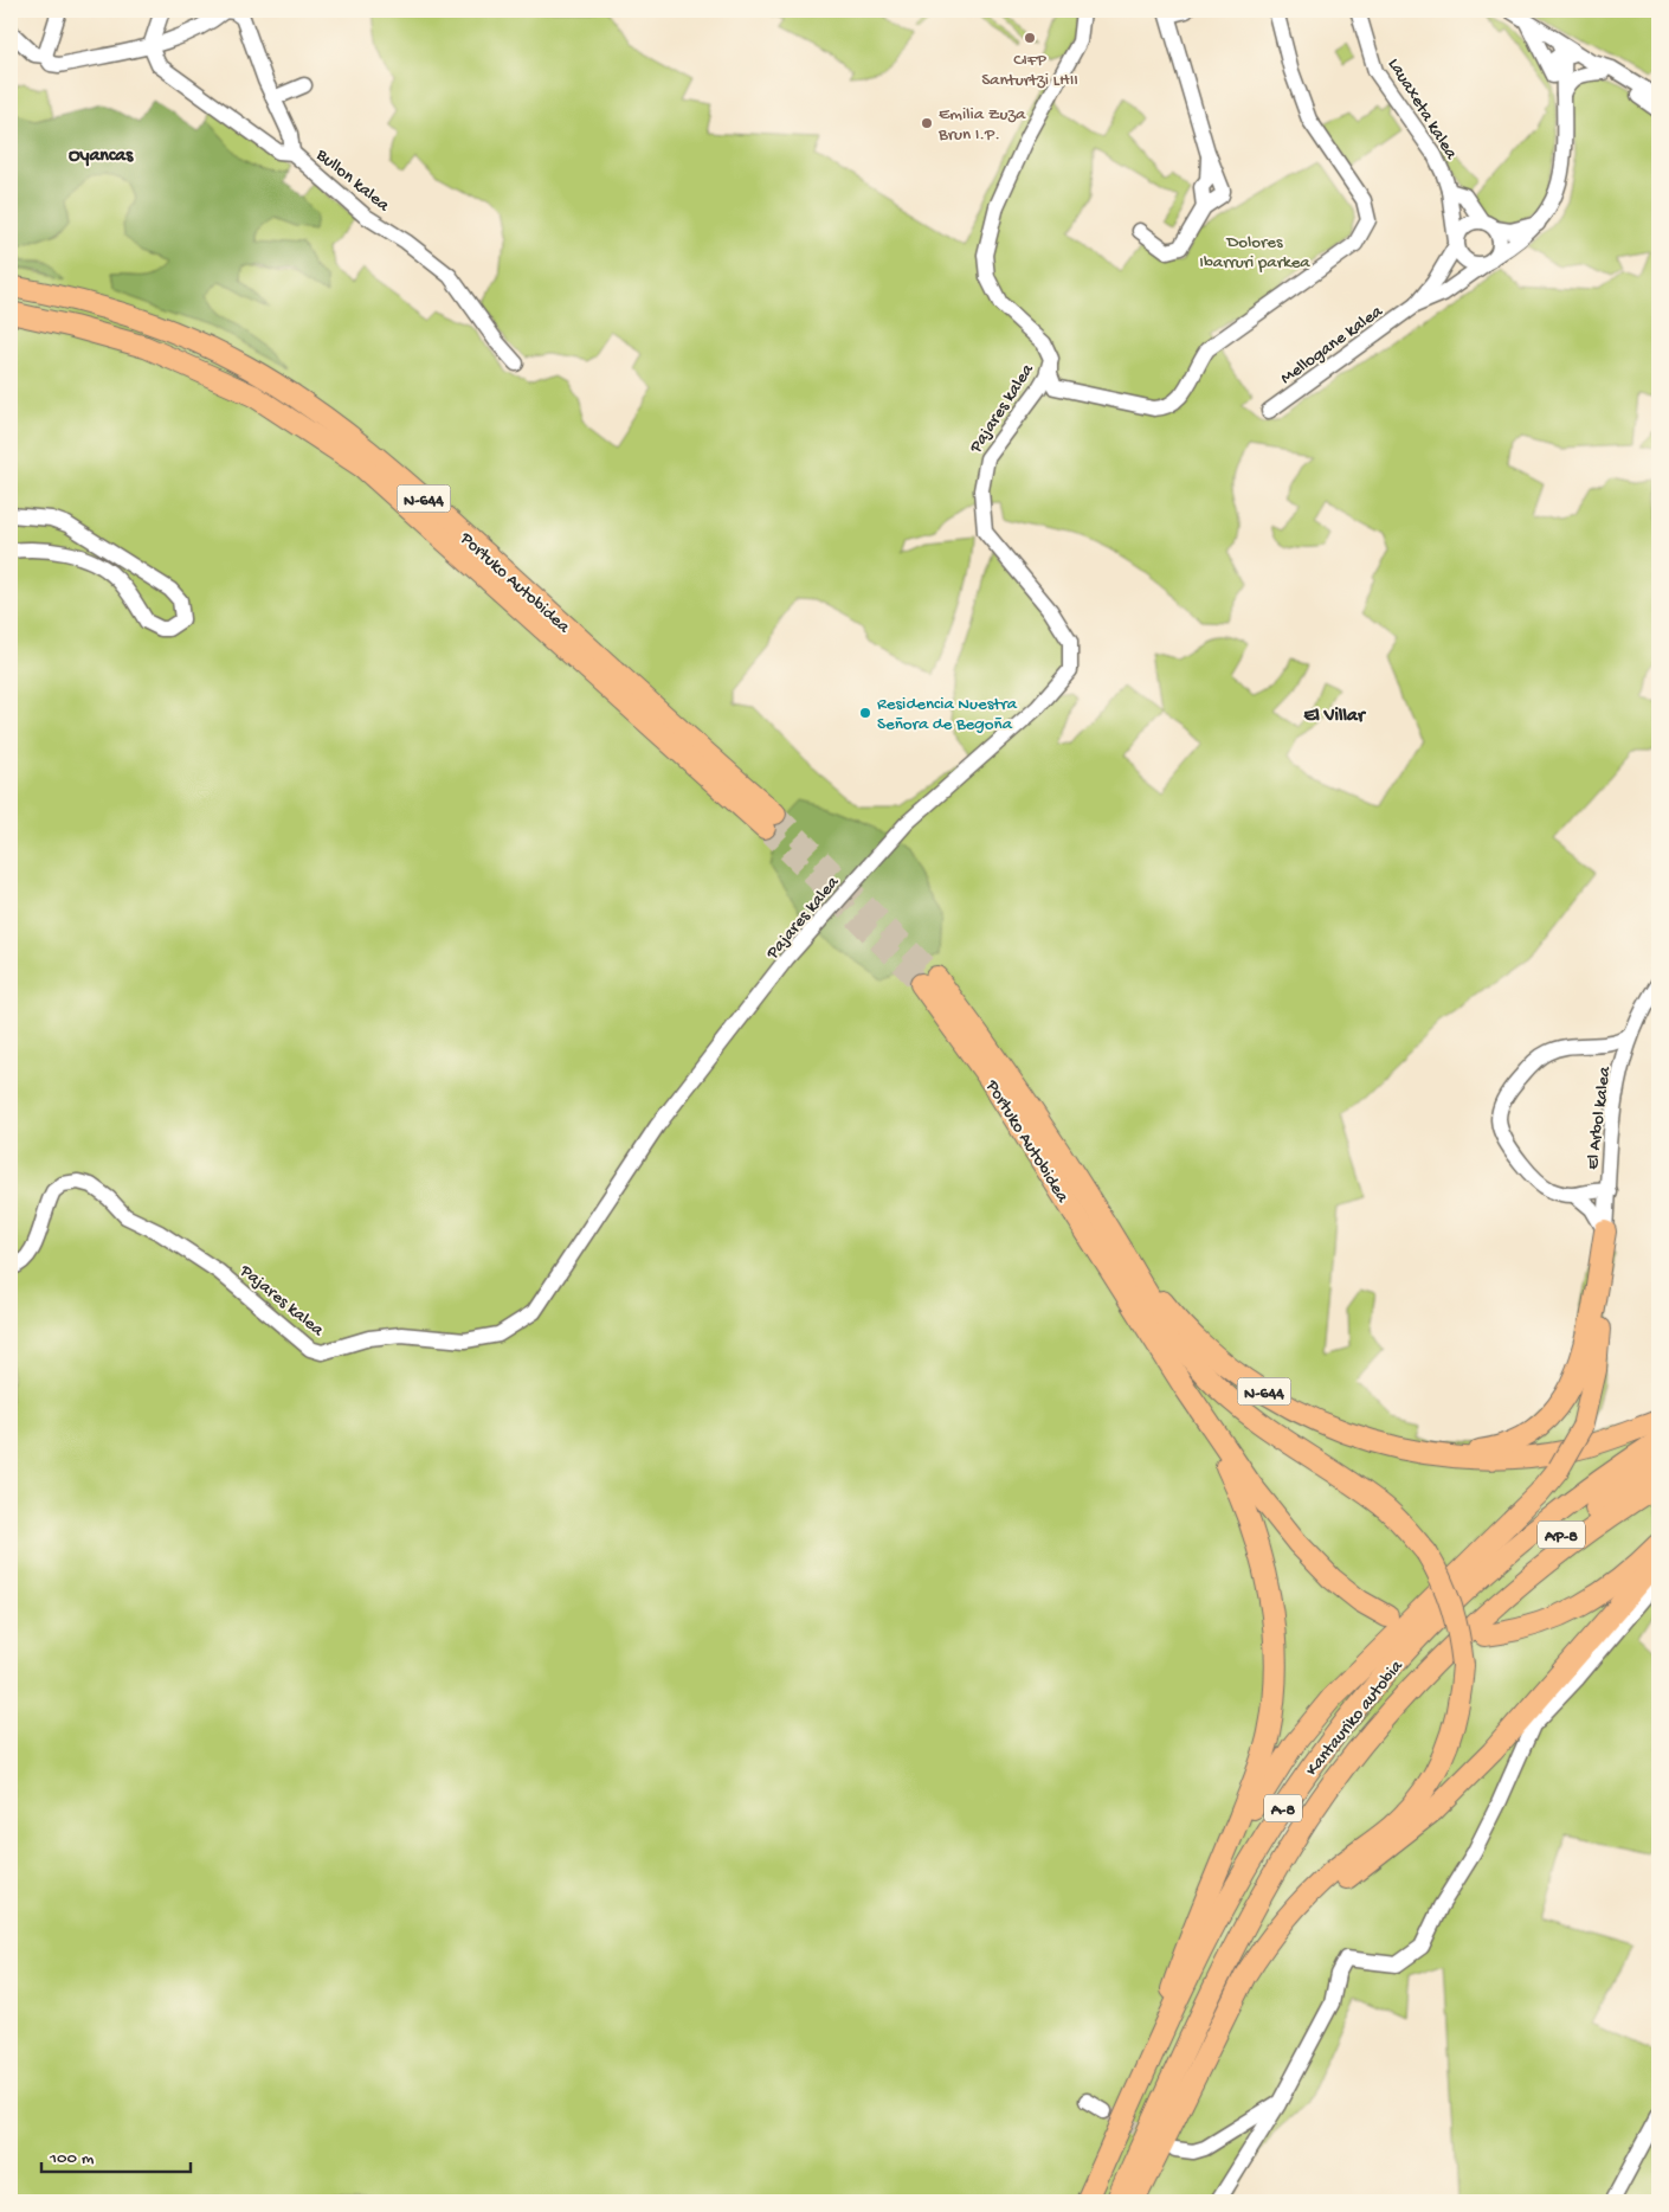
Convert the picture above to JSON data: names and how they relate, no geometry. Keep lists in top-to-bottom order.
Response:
{
  "streets": {
    "highway": [
      "N-644",
      "Portuko Autobidea",
      "AP-8",
      "Kantauriko autobia",
      "A-8"
    ],
    "street": [
      "Lauaxeta kalea",
      "Bullon kalea",
      "Mellogane kalea",
      "Pajares kalea",
      "El Arbol kalea"
    ]
  },
  "crossings": [
    ["Lauaxeta kalea", "Mellogane kalea"],
    ["N-644", "Portuko Autobidea"],
    ["N-644", "El Arbol kalea"],
    ["AP-8", "Kantauriko autobia"]
  ],
  "districts": ["Oyancas", "El Villar"],
  "parks": ["Dolores Ibarruri parkea"],
  "places": ["CIFP Santurtzi LHII", "Emilia Zuza Brun I.P.", "Residencia Nuestra Señora de Begoña"],
  "scale_bar": "100 m"
}
